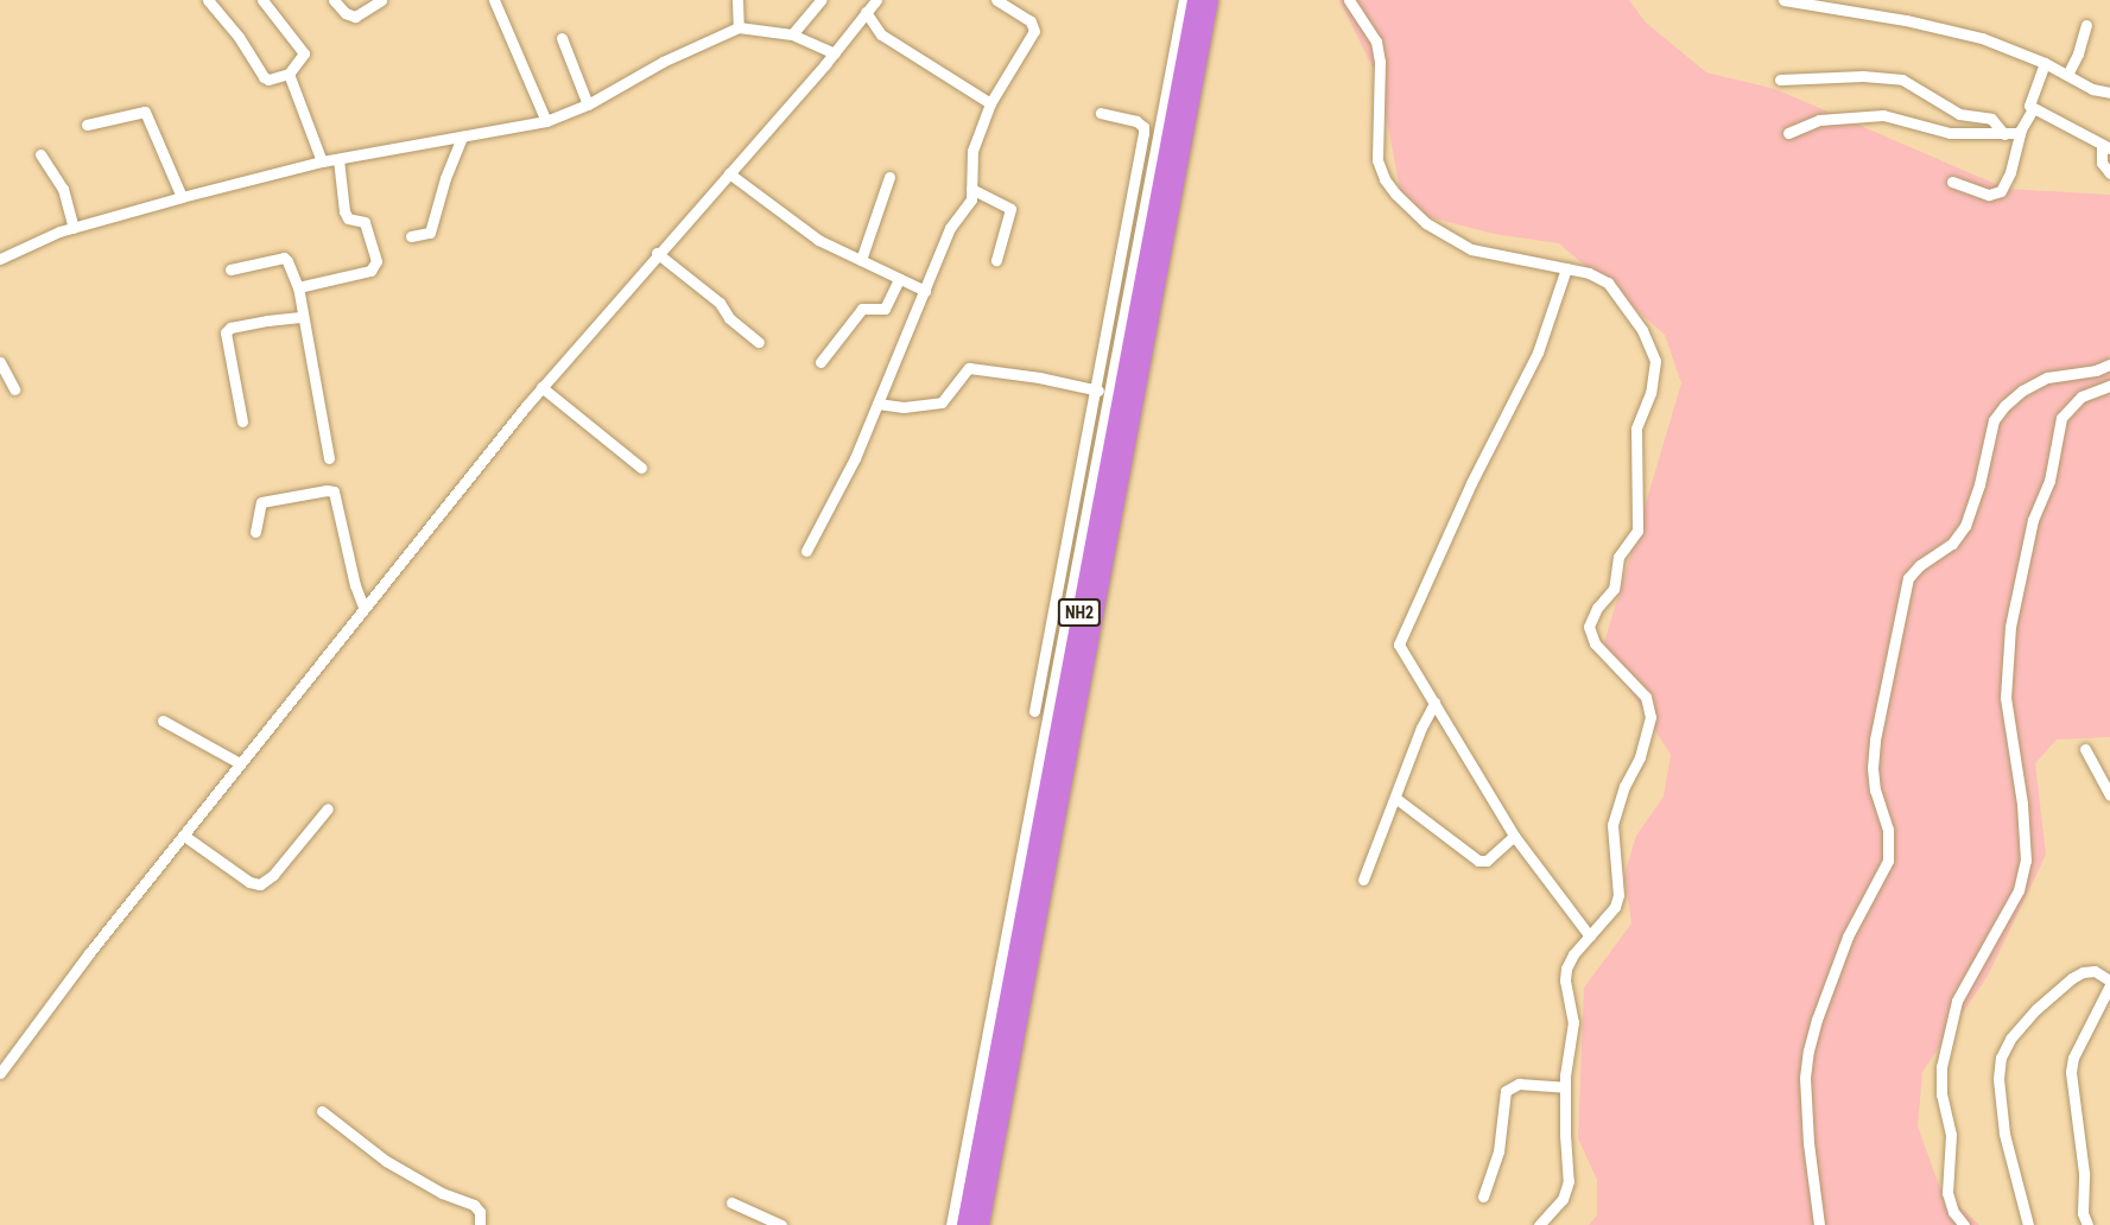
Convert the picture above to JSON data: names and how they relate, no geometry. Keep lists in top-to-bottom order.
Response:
{
  "streets": {
    "highway": ["NH2"]
  }
}
